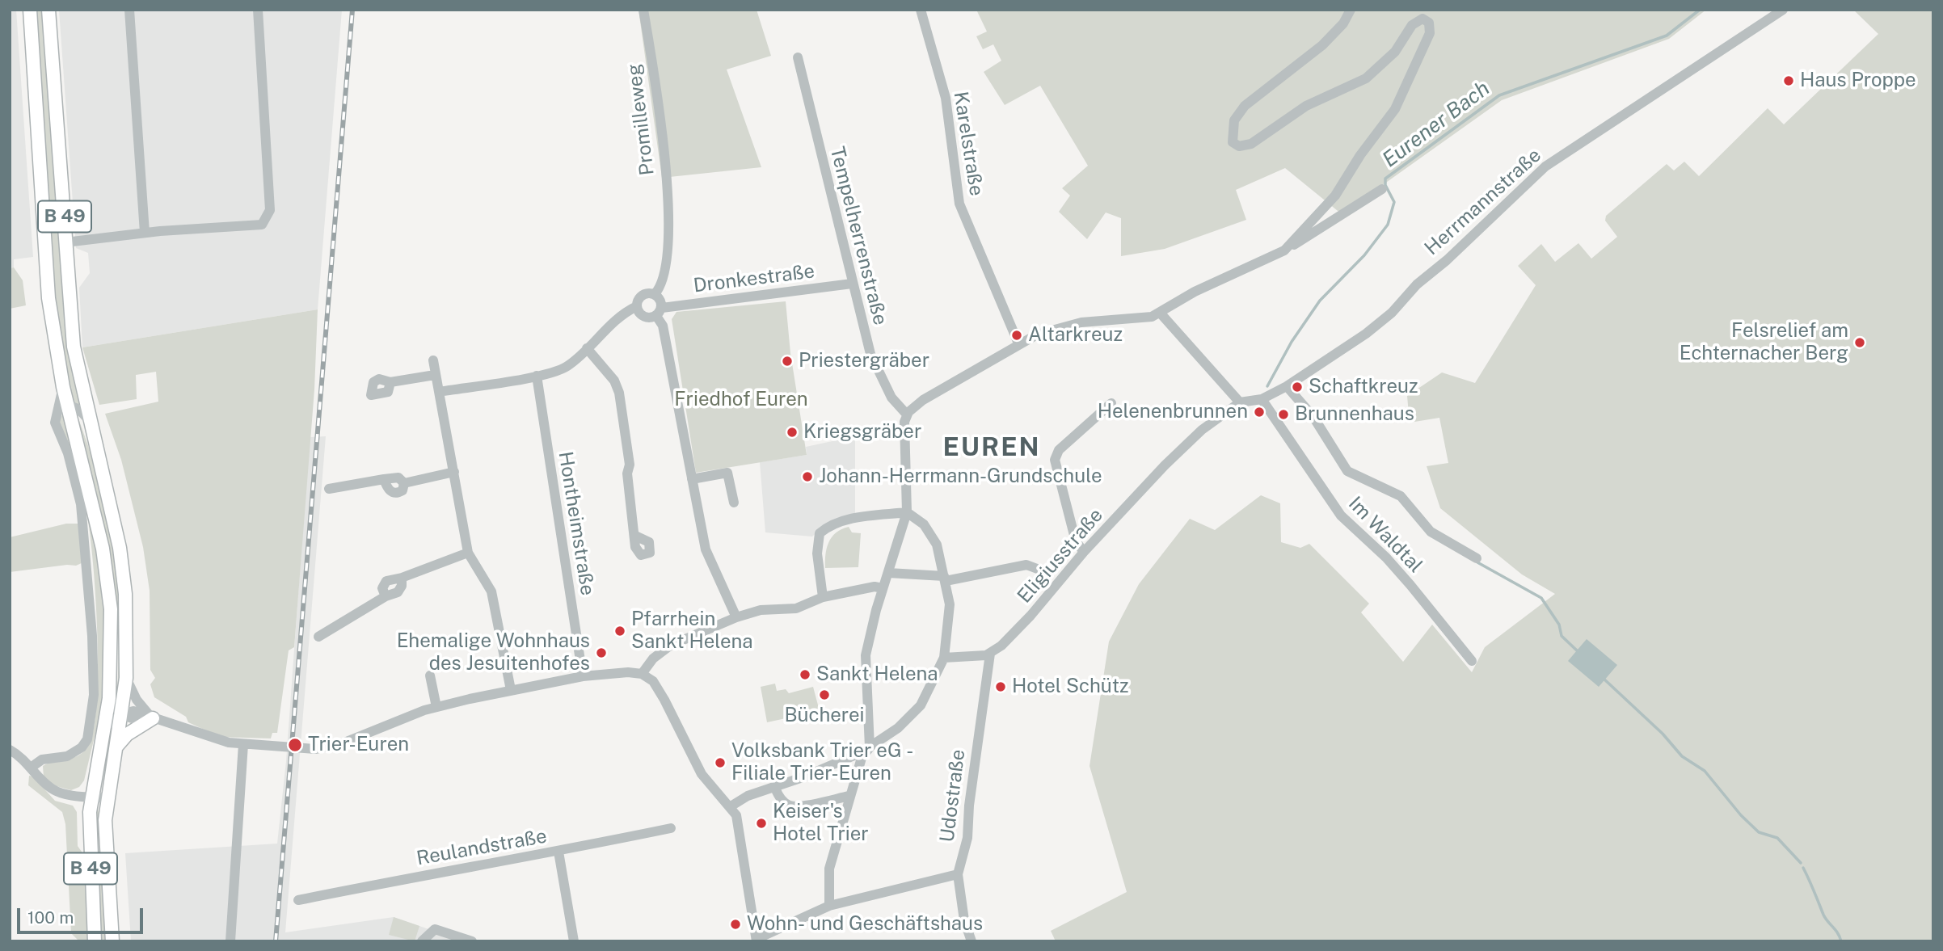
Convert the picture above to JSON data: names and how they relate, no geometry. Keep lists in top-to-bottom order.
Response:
{
  "streets": {
    "main road": ["B 49"],
    "street": [
      "Promilleweg",
      "Karelstraße",
      "Herrmannstraße",
      "Tempelherrenstraße",
      "Dronkestraße",
      "Hontheimstraße",
      "Im Waldtal",
      "Eligiusstraße",
      "Udostraße",
      "Reulandstraße"
    ]
  },
  "crossings": [
    ["Promilleweg", "Dronkestraße"],
    ["Herrmannstraße", "Im Waldtal"],
    ["Herrmannstraße", "Eligiusstraße"],
    ["Tempelherrenstraße", "Dronkestraße"],
    ["Eligiusstraße", "Udostraße"]
  ],
  "districts": ["EUREN"],
  "water": ["Eurener Bach"],
  "parks": ["Friedhof Euren"],
  "places": [
    "Haus Proppe",
    "Altarkreuz",
    "Felsrelief am Echternacher Berg",
    "Priestergräber",
    "Schaftkreuz",
    "Helenenbrunnen",
    "Brunnenhaus",
    "Kriegsgräber",
    "Johann-Herrmann-Grundschule",
    "Pfarrhein Sankt Helena",
    "Ehemalige Wohnhaus des Jesuitenhofes",
    "Sankt Helena",
    "Hotel Schütz",
    "Bücherei",
    "Trier-Euren",
    "Volksbank Trier eG - Filiale Trier-Euren",
    "Keiser's Hotel Trier",
    "Wohn- und Geschäftshaus"
  ],
  "scale_bar": "100 m"
}
